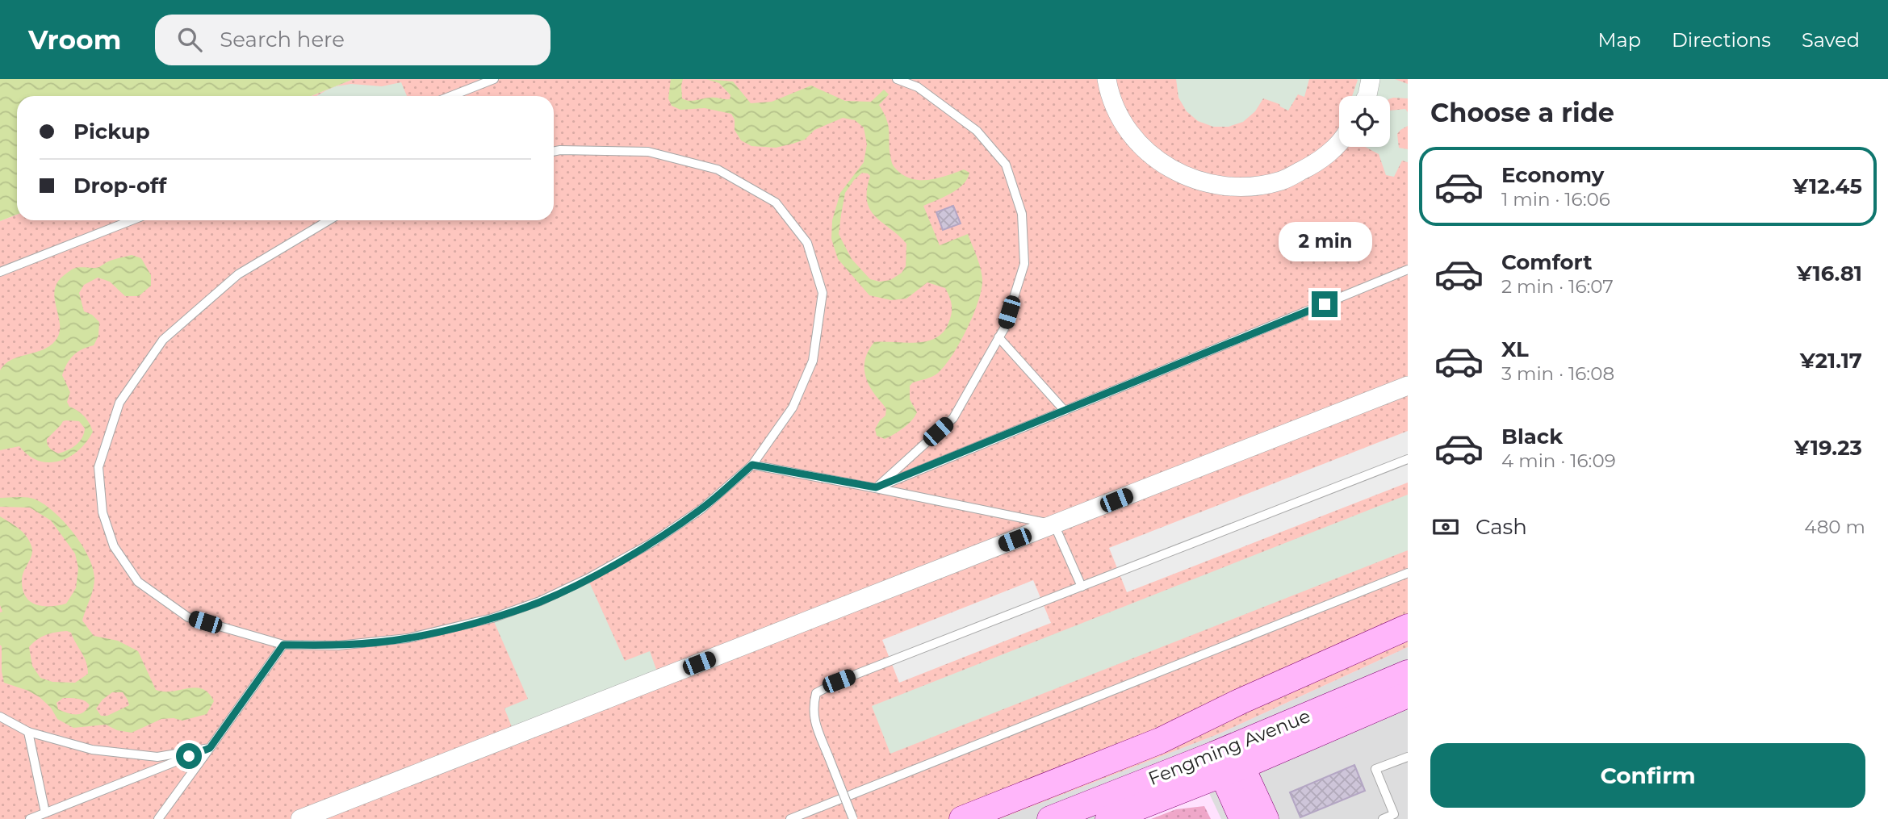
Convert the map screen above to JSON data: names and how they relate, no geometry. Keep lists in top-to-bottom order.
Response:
{
  "streets": {
    "main road": ["Fengming Avenue"]
  },
  "page": {
    "header": "Vroom",
    "search": "Search here",
    "nav": ["Map", "Directions", "Saved"],
    "heading": "Choose a ride",
    "banner": ["Pickup", "Drop-off"],
    "list": [
      {
        "name": "Economy",
        "note": "1 min · 16:06",
        "value": "¥12.45"
      },
      {
        "name": "Comfort",
        "note": "2 min · 16:07",
        "value": "¥16.81"
      },
      {
        "name": "XL",
        "note": "3 min · 16:08",
        "value": "¥21.17"
      },
      {
        "name": "Black",
        "note": "4 min · 16:09",
        "value": "¥19.23"
      }
    ],
    "bubble": "2 min",
    "pay": ["Cash", "480 m"],
    "buttons": "Confirm"
  }
}
